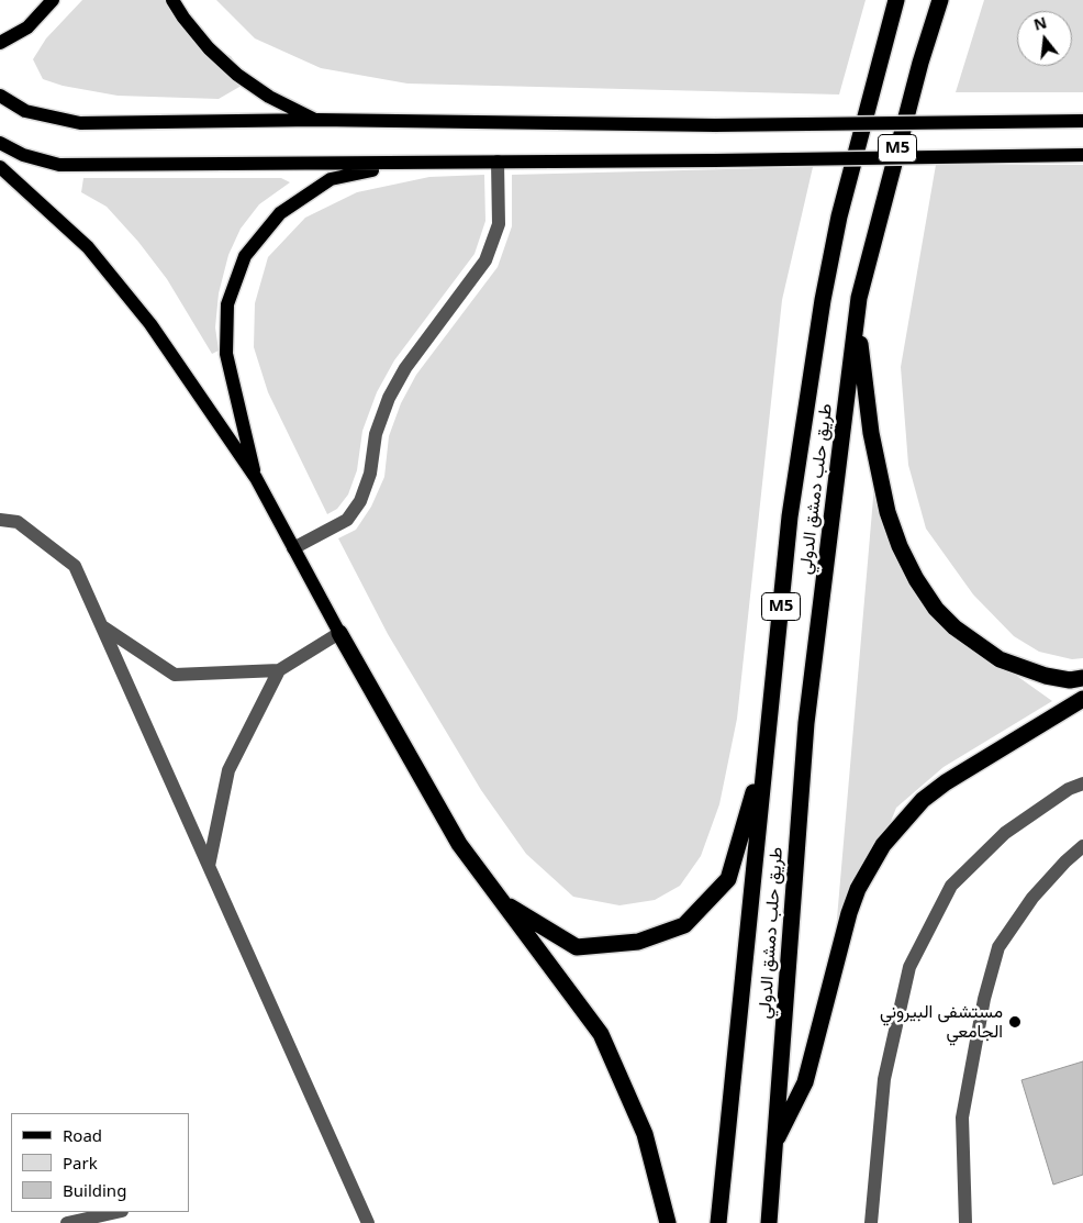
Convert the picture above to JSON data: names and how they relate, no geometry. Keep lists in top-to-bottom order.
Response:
{
  "streets": {
    "highway": ["M5", "طريق حلب دمشق الدولي"]
  },
  "places": ["مستشفى البيروني الجامعي"],
  "legend": ["Road", "Park", "Building"],
  "north": "top"
}
